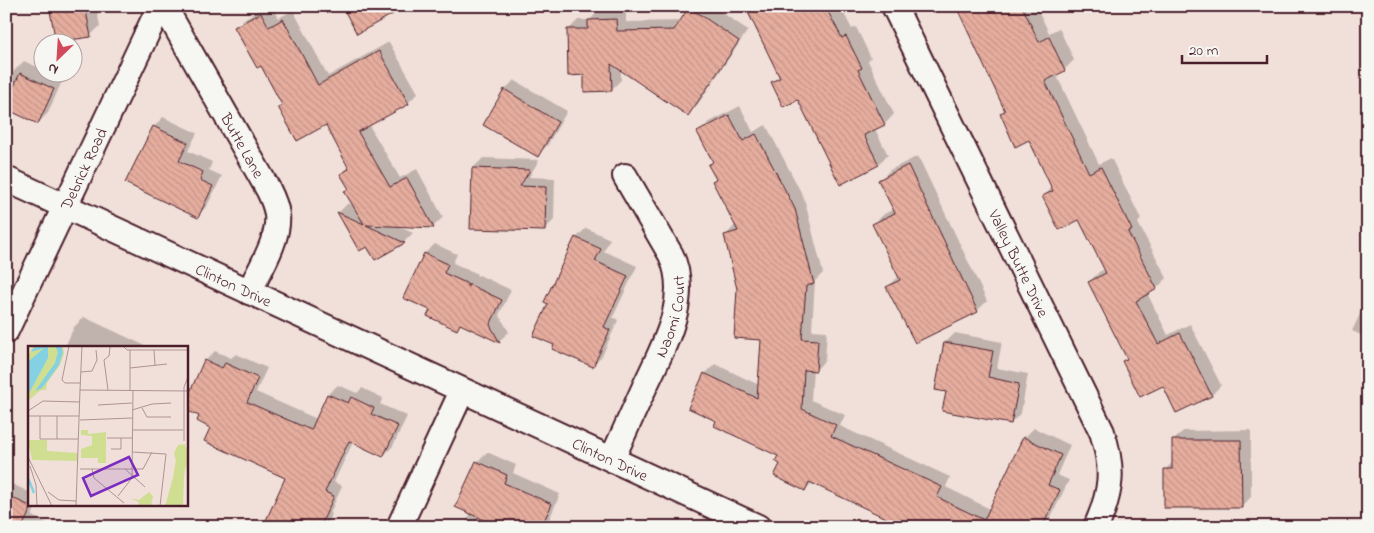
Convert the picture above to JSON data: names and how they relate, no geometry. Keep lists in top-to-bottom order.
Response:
{
  "streets": {
    "street": [
      "Butte Lane",
      "Debrick Road",
      "Valley Butte Drive",
      "Clinton Drive",
      "Naomi Court"
    ]
  },
  "crossings": [
    ["Butte Lane", "Clinton Drive"],
    ["Debrick Road", "Clinton Drive"],
    ["Clinton Drive", "Naomi Court"]
  ],
  "scale_bar": "20 m",
  "north": "bottom left"
}
